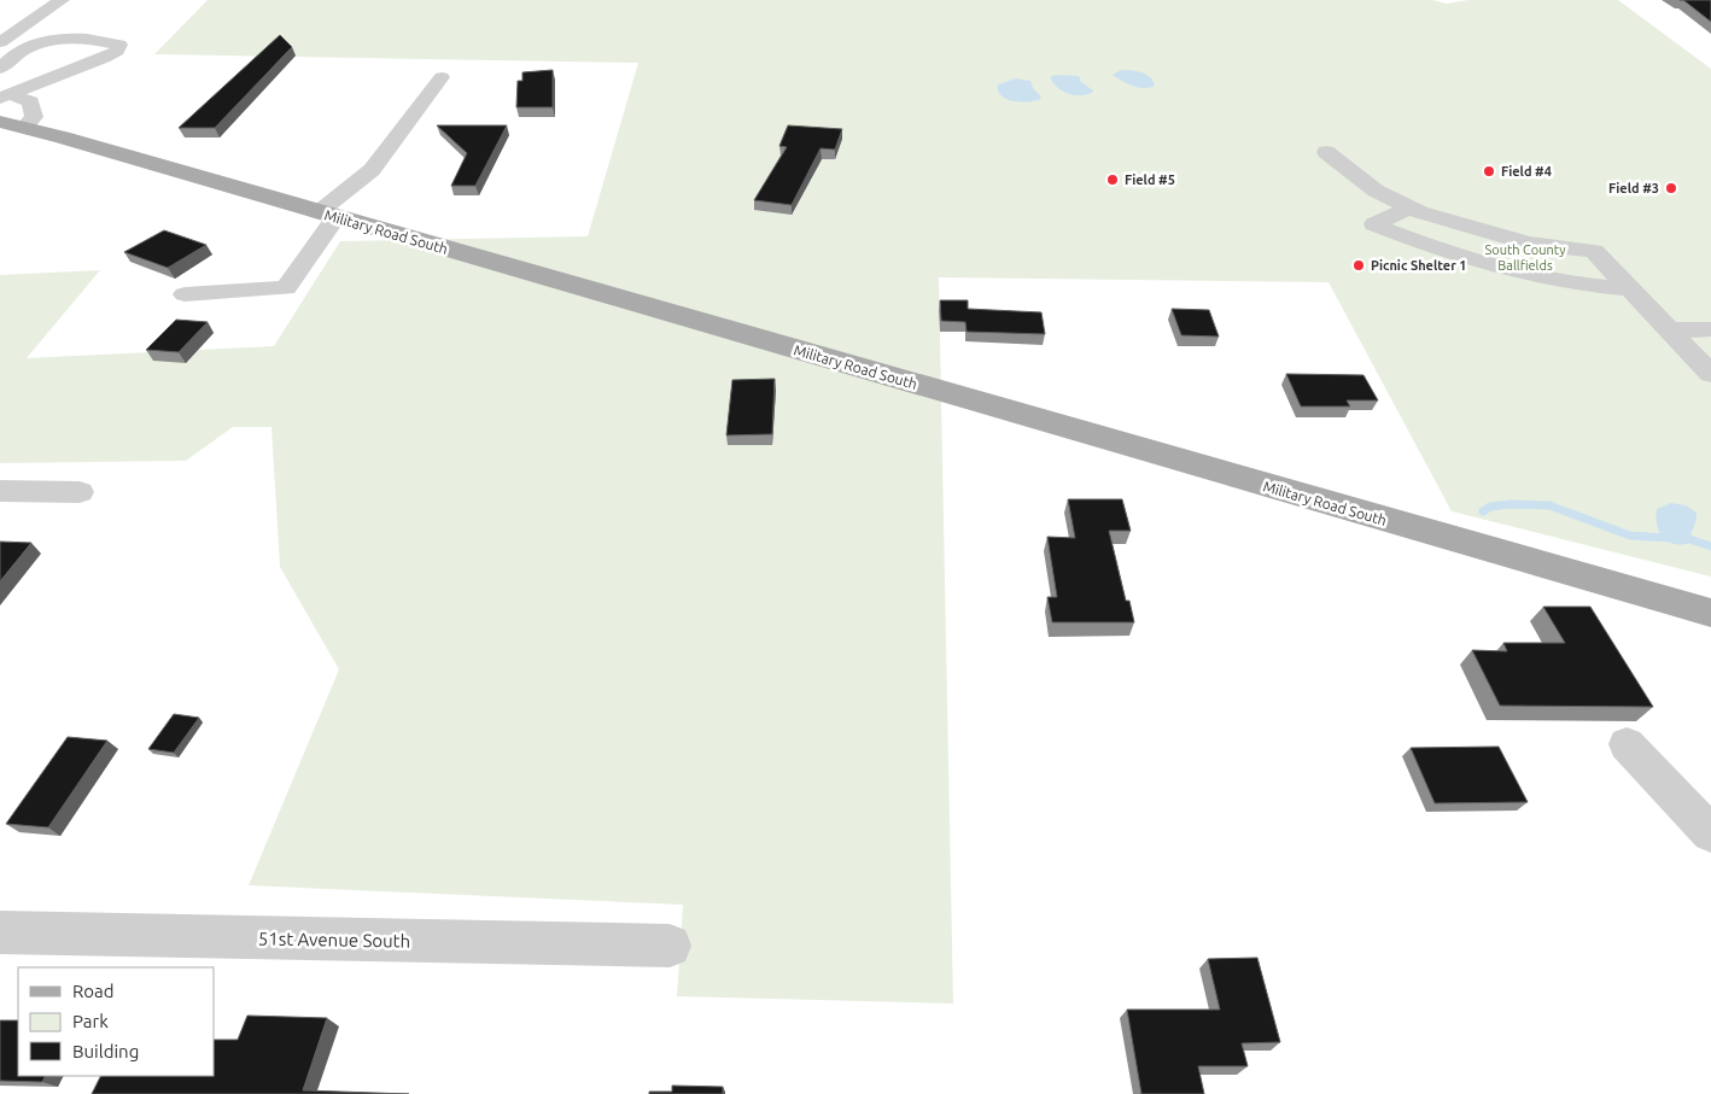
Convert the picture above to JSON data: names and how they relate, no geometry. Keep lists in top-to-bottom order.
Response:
{
  "streets": {
    "main road": ["Military Road South"],
    "street": ["51st Avenue South"]
  },
  "parks": ["South County Ballfields"],
  "places": [
    "Field #4",
    "Field #5",
    "Field #3",
    "Picnic Shelter 1"
  ],
  "legend": ["Road", "Park", "Building"]
}
